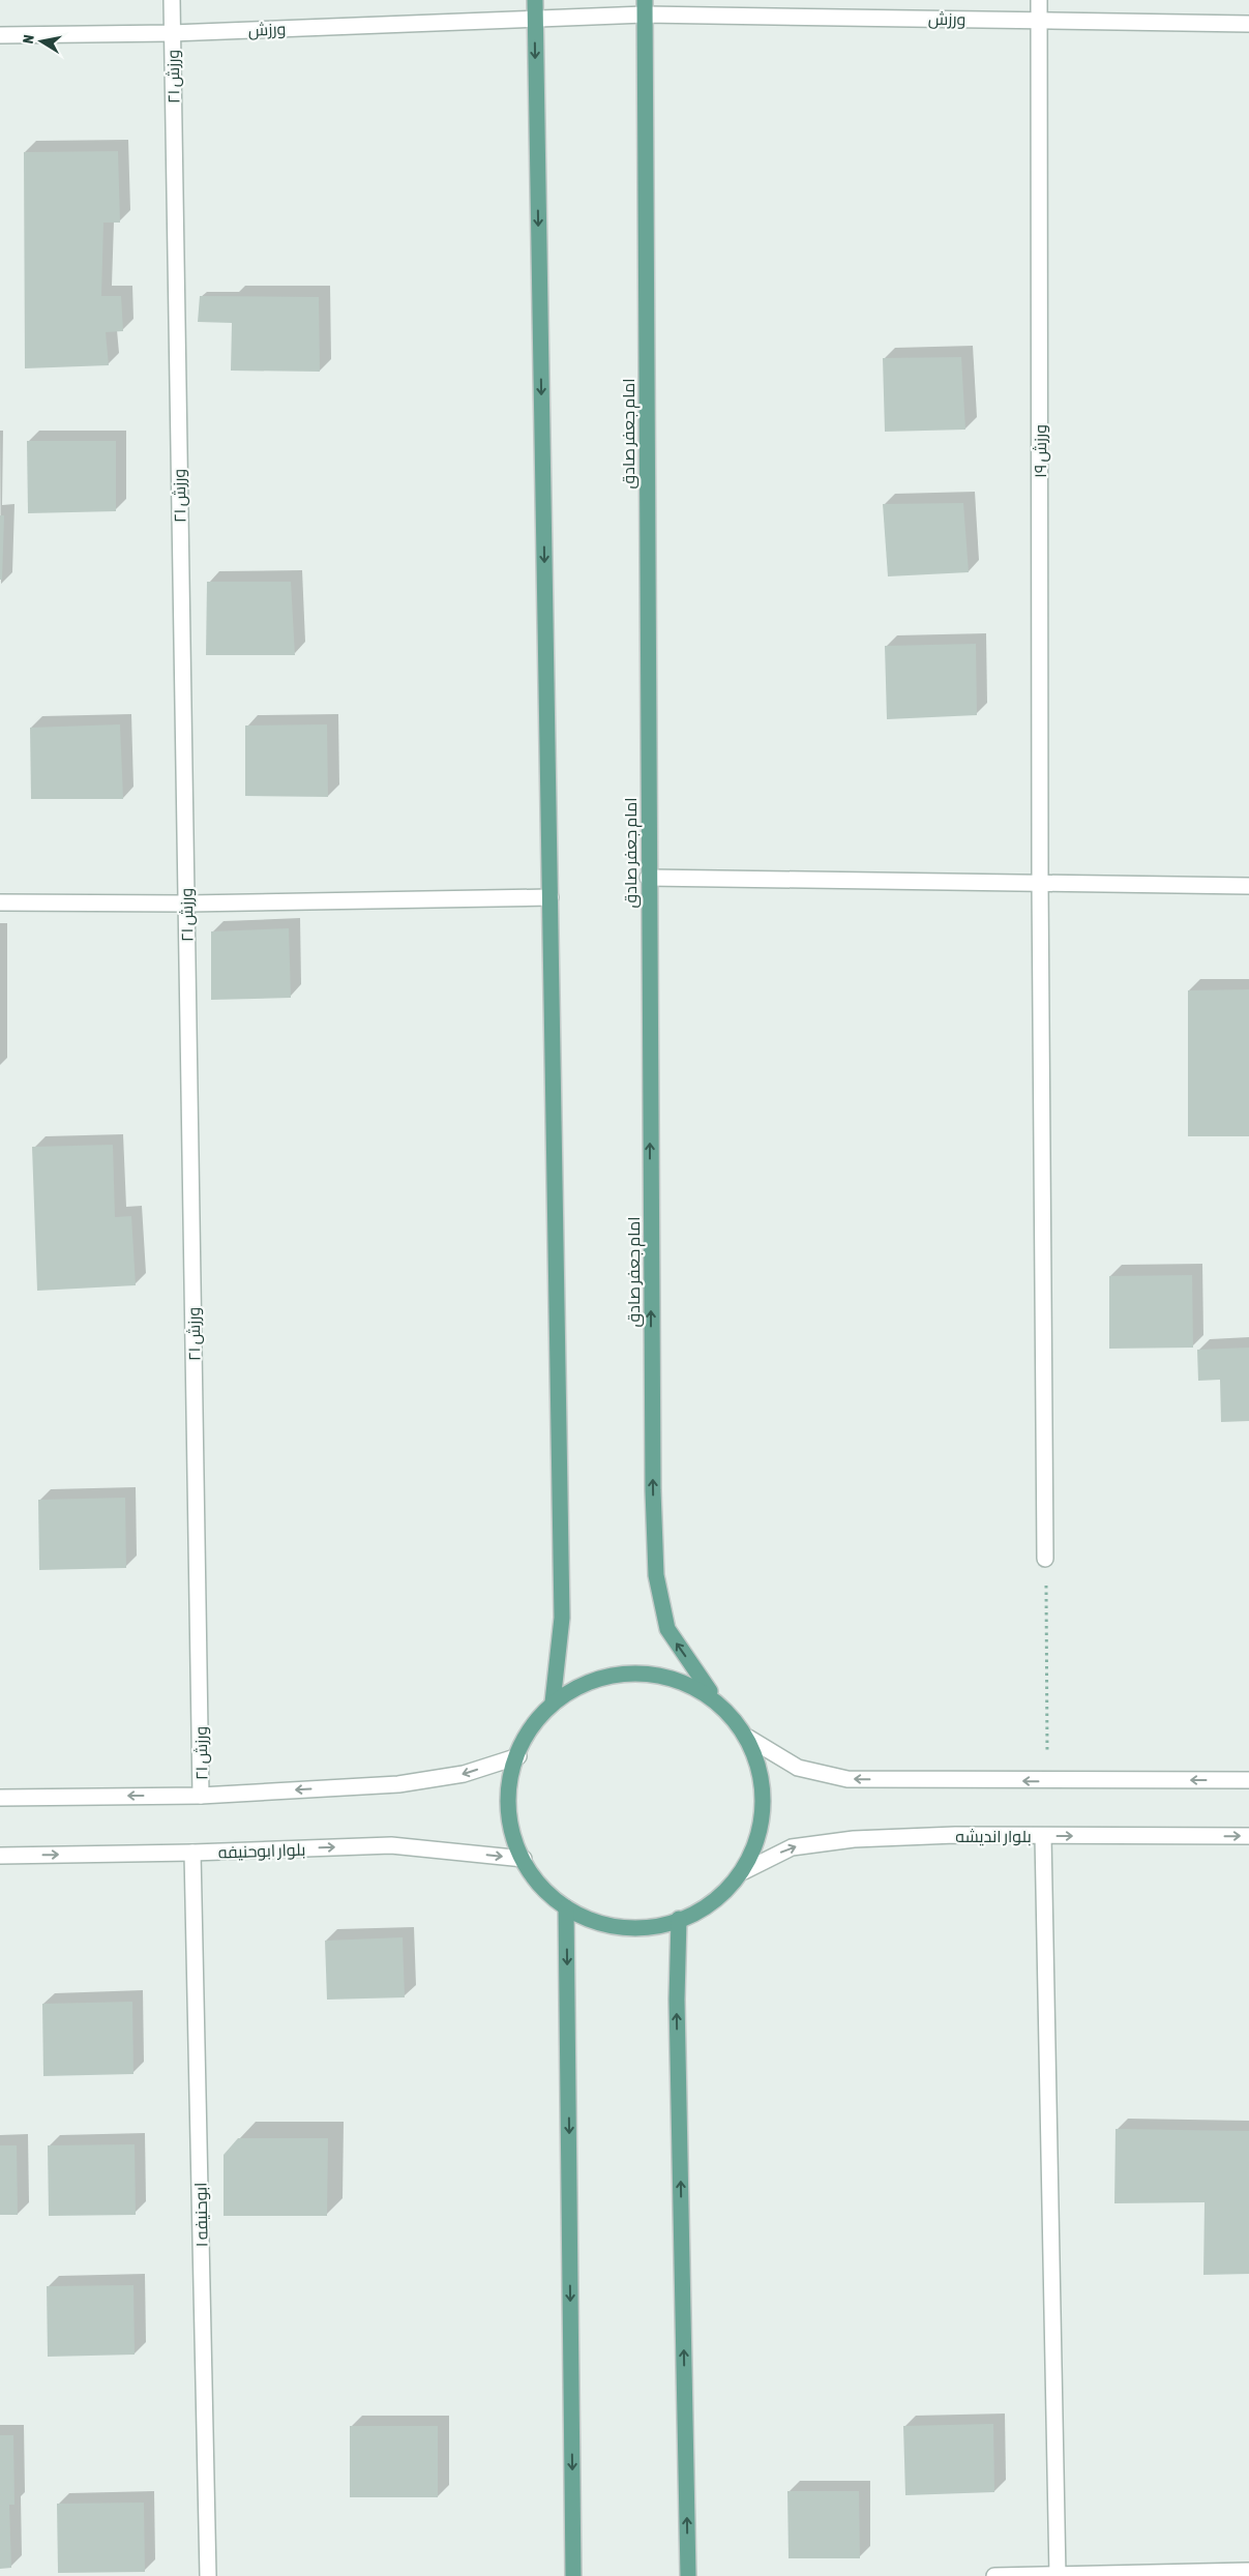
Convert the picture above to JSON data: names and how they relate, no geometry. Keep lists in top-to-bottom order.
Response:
{
  "streets": {
    "main road": ["امام جعفر صادق"],
    "street": [
      "ورزش",
      "ورزش ۲۱",
      "ورزش ۱۹",
      "بلوار اندیشه",
      "بلوار ابوحنیفه",
      "ابوحنیفه ۱"
    ]
  },
  "crossings": [
    ["ورزش", "ورزش ۲۱"],
    ["ورزش", "امام جعفر صادق"],
    ["ورزش", "ورزش ۱۹"],
    ["بلوار ابوحنیفه", "ابوحنیفه ۱"]
  ],
  "north": "left"
}
